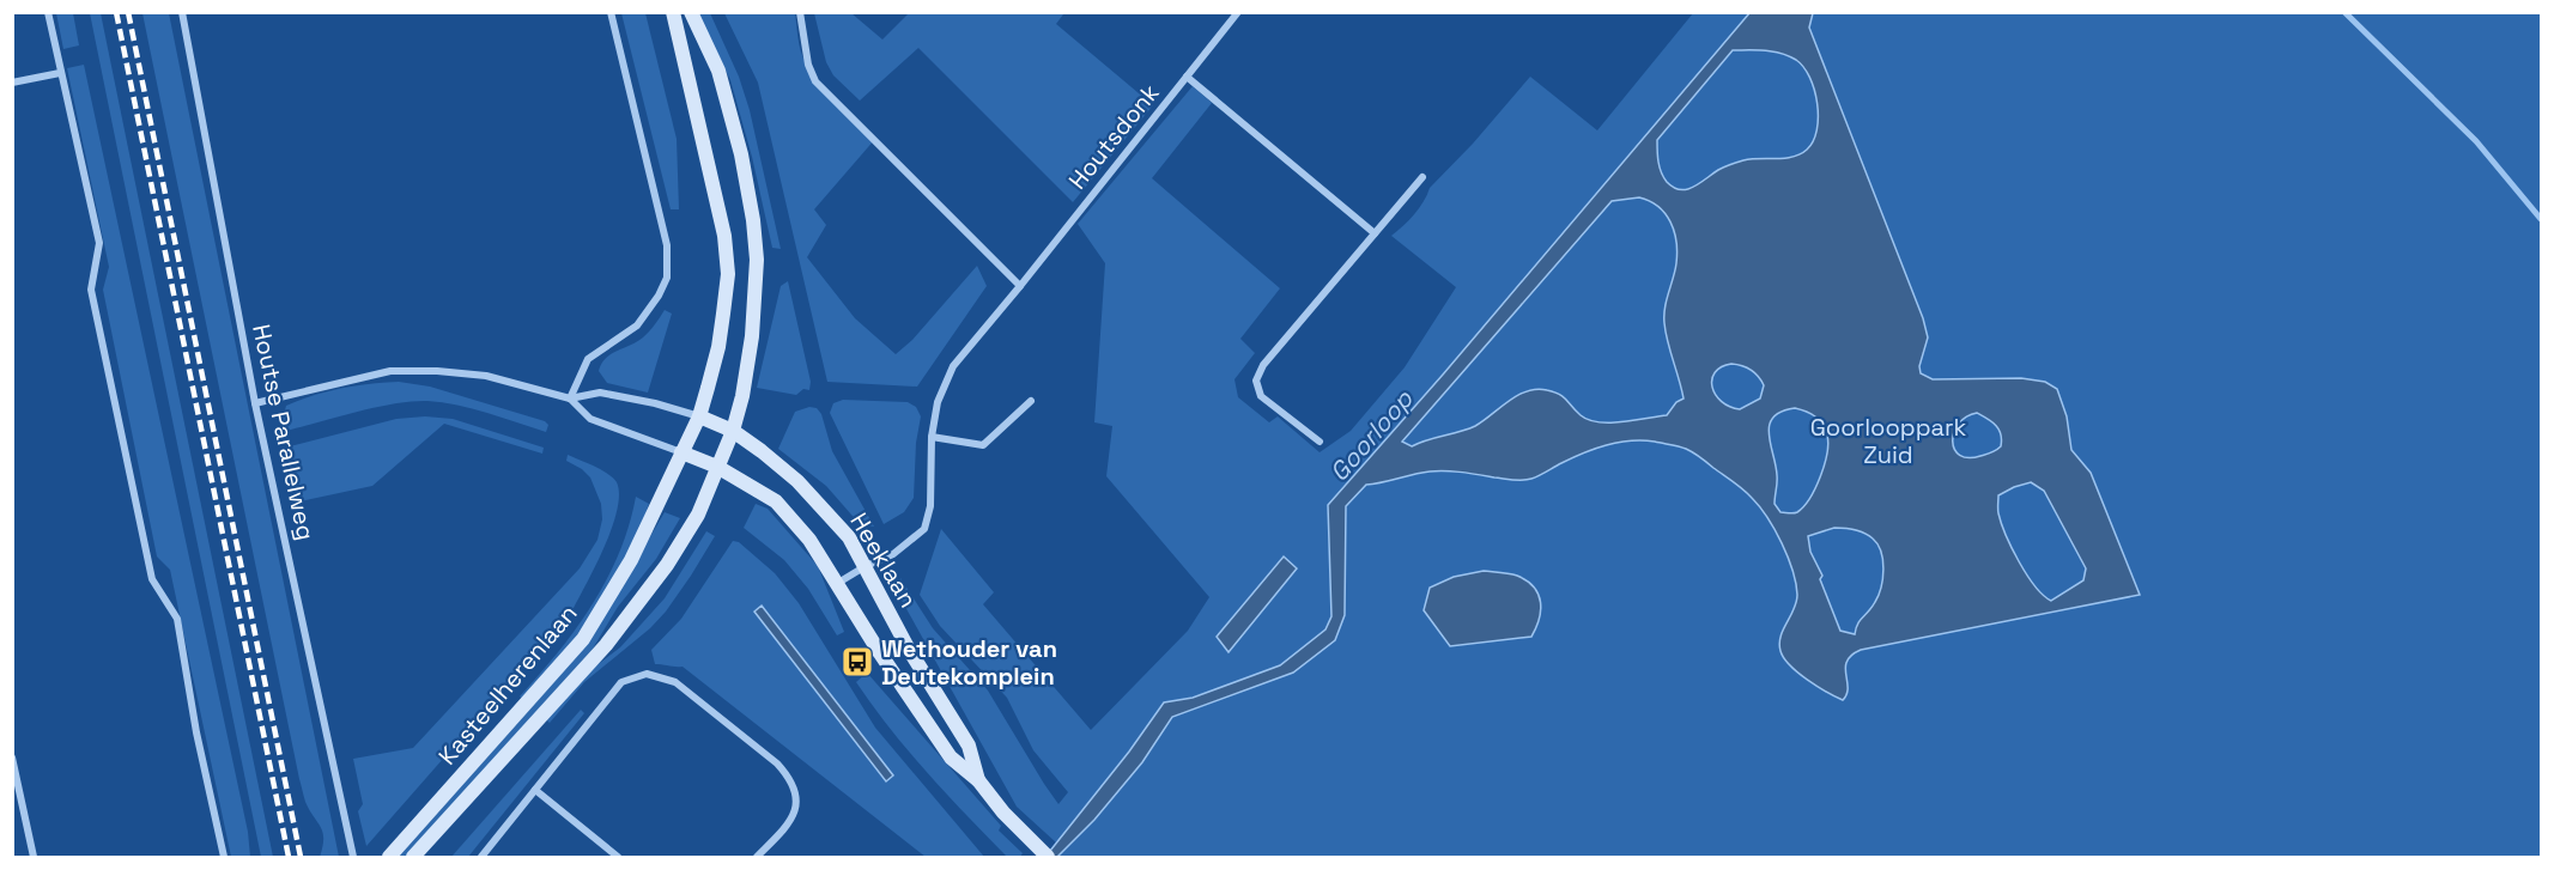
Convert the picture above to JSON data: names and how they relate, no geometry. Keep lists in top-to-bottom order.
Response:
{
  "streets": {
    "main road": ["Heeklaan", "Kasteelherenlaan"],
    "street": ["Houtsdonk", "Houtse Parallelweg"]
  },
  "crossings": [
    ["Heeklaan", "Kasteelherenlaan"]
  ],
  "water": ["Goorloop"],
  "parks": ["Goorlooppark Zuid"],
  "places": {
    "bus stop": ["Wethouder van Deutekomplein"]
  }
}
